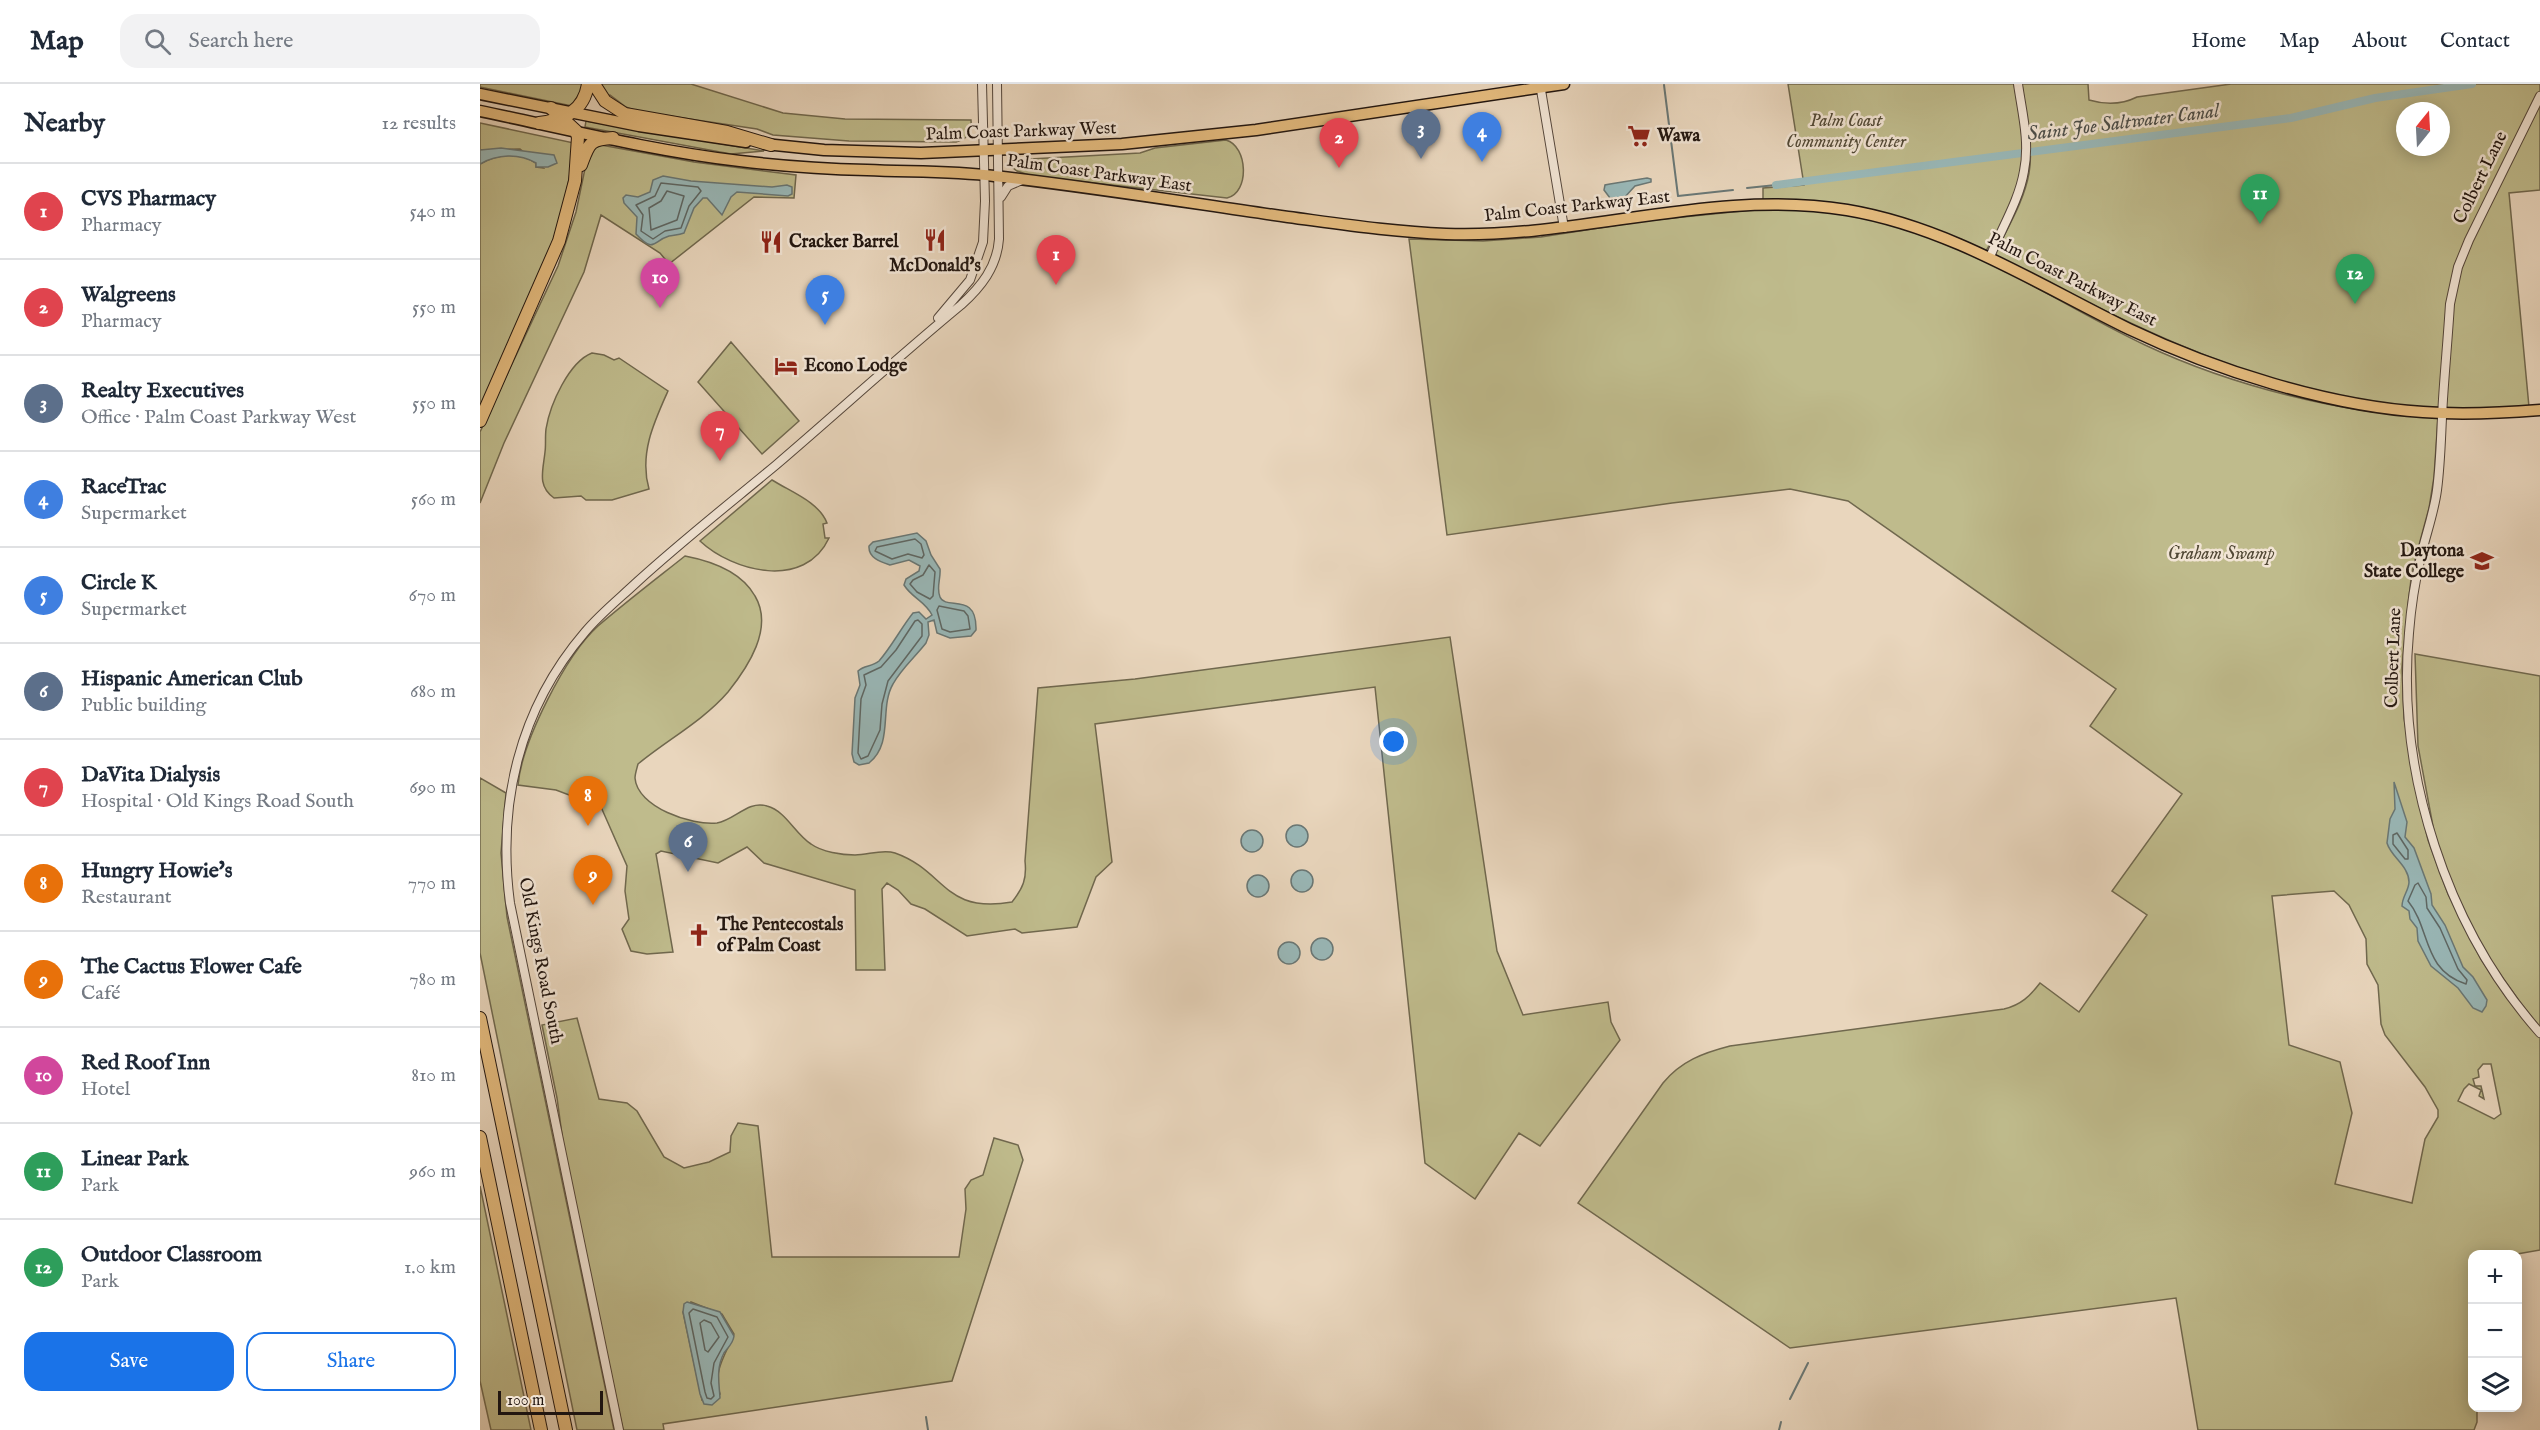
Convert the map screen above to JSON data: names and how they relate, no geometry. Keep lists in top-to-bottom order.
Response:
{
  "streets": {
    "main road": ["Palm Coast Parkway West", "Palm Coast Parkway East"],
    "street": ["Colbert Lane", "Old Kings Road South"]
  },
  "crossings": [
    ["Palm Coast Parkway East", "Colbert Lane"]
  ],
  "water": ["Saint Joe Saltwater Canal"],
  "parks": ["Palm Coast Community Center", "Graham Swamp"],
  "places": {
    "supermarket": ["Wawa"],
    "restaurant": ["McDonald's", "Cracker Barrel"],
    "hotel": ["Econo Lodge"],
    "school or university": ["Daytona State College"],
    "church": ["The Pentecostals of Palm Coast"]
  },
  "scale_bar": "100 m",
  "north": "top",
  "page": {
    "header": "Map",
    "search": "Search here",
    "nav": [
      "Home",
      "Map",
      "About",
      "Contact"
    ],
    "heading": ["Nearby", "12 results"],
    "pins": [
      "3",
      "4",
      "2",
      "11",
      "1",
      "12",
      "10",
      "5",
      "7",
      "8",
      "6",
      "9"
    ],
    "list": [
      {
        "mark": "1",
        "name": "CVS Pharmacy",
        "note": "Pharmacy",
        "value": "540 m"
      },
      {
        "mark": "2",
        "name": "Walgreens",
        "note": "Pharmacy",
        "value": "550 m"
      },
      {
        "mark": "3",
        "name": "Realty Executives",
        "note": "Office · Palm Coast Parkway West",
        "value": "550 m"
      },
      {
        "mark": "4",
        "name": "RaceTrac",
        "note": "Supermarket",
        "value": "560 m"
      },
      {
        "mark": "5",
        "name": "Circle K",
        "note": "Supermarket",
        "value": "670 m"
      },
      {
        "mark": "6",
        "name": "Hispanic American Club",
        "note": "Public building",
        "value": "680 m"
      },
      {
        "mark": "7",
        "name": "DaVita Dialysis",
        "note": "Hospital · Old Kings Road South",
        "value": "690 m"
      },
      {
        "mark": "8",
        "name": "Hungry Howie's",
        "note": "Restaurant",
        "value": "770 m"
      },
      {
        "mark": "9",
        "name": "The Cactus Flower Cafe",
        "note": "Café",
        "value": "780 m"
      },
      {
        "mark": "10",
        "name": "Red Roof Inn",
        "note": "Hotel",
        "value": "810 m"
      },
      {
        "mark": "11",
        "name": "Linear Park",
        "note": "Park",
        "value": "960 m"
      },
      {
        "mark": "12",
        "name": "Outdoor Classroom",
        "note": "Park",
        "value": "1.0 km"
      }
    ],
    "map_buttons": ["+", "−"],
    "buttons": ["Save", "Share"],
    "scale": "100 m"
  }
}
